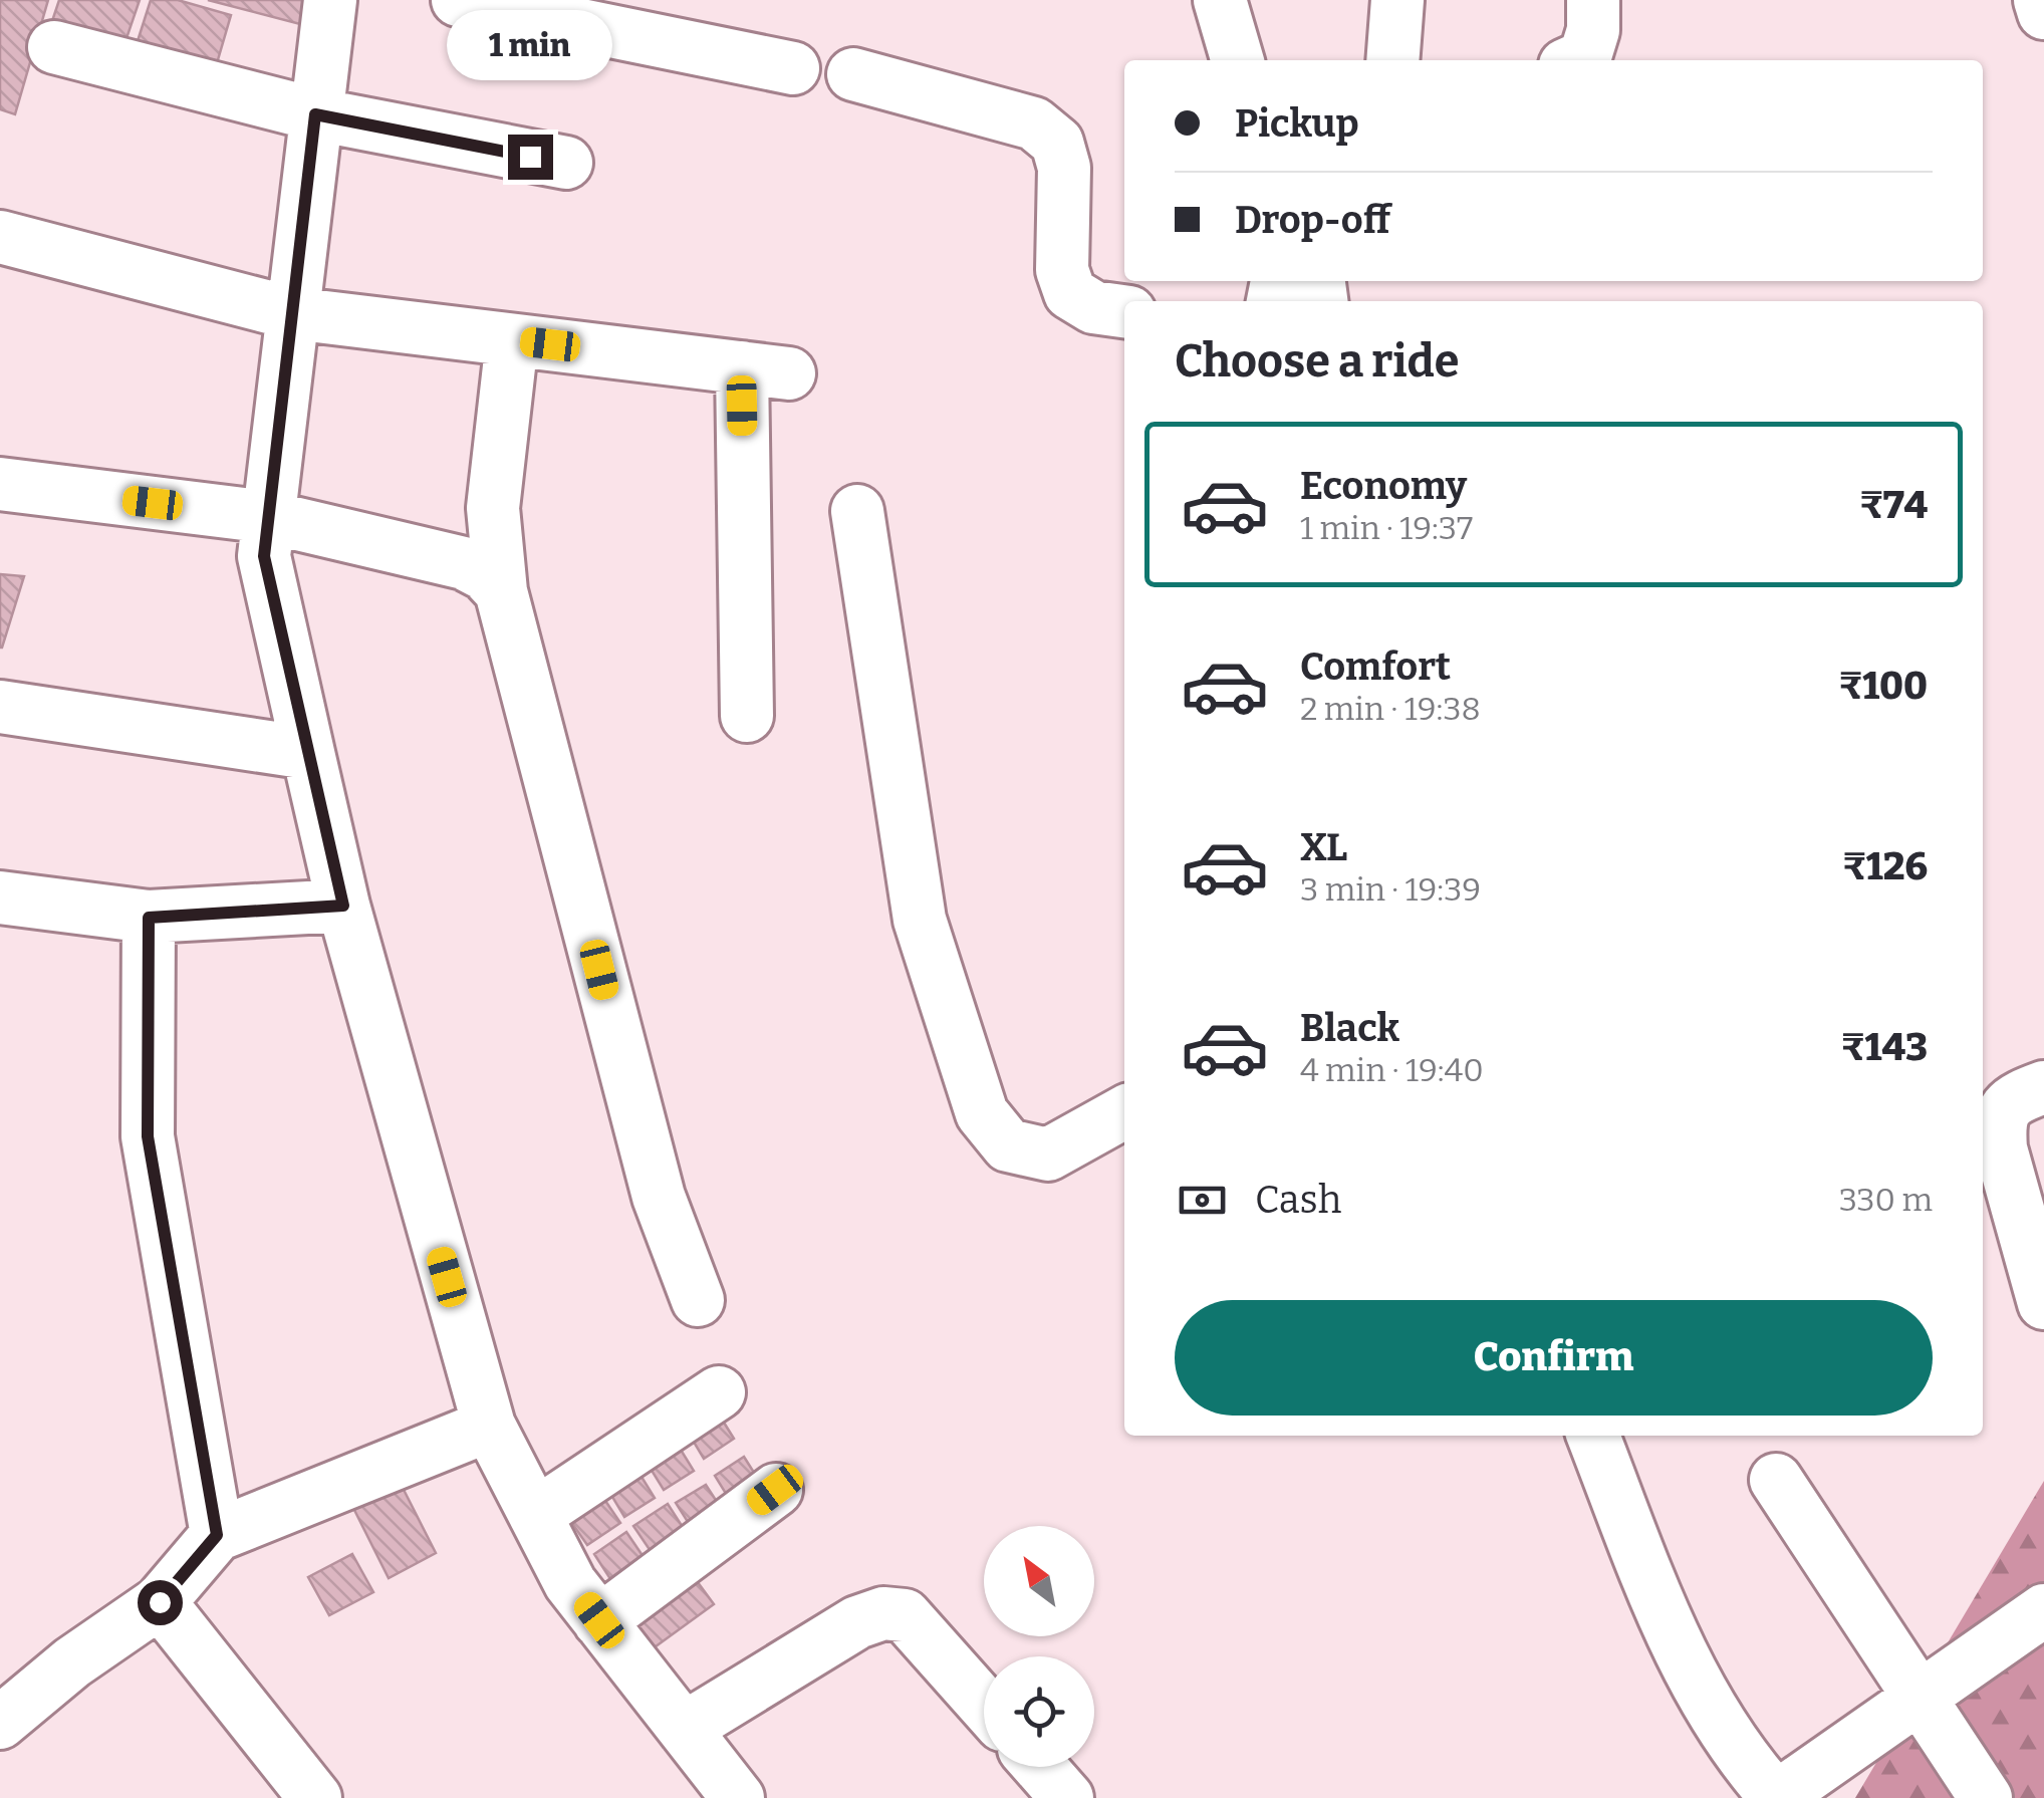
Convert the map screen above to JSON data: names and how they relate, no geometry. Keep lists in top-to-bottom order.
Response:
{
  "north": "top left",
  "page": {
    "bubble": "1 min",
    "banner": ["Pickup", "Drop-off"],
    "heading": "Choose a ride",
    "list": [
      {
        "name": "Economy",
        "note": "1 min · 19:37",
        "value": "₹74"
      },
      {
        "name": "Comfort",
        "note": "2 min · 19:38",
        "value": "₹100"
      },
      {
        "name": "XL",
        "note": "3 min · 19:39",
        "value": "₹126"
      },
      {
        "name": "Black",
        "note": "4 min · 19:40",
        "value": "₹143"
      }
    ],
    "pay": ["Cash", "330 m"],
    "buttons": "Confirm"
  }
}
